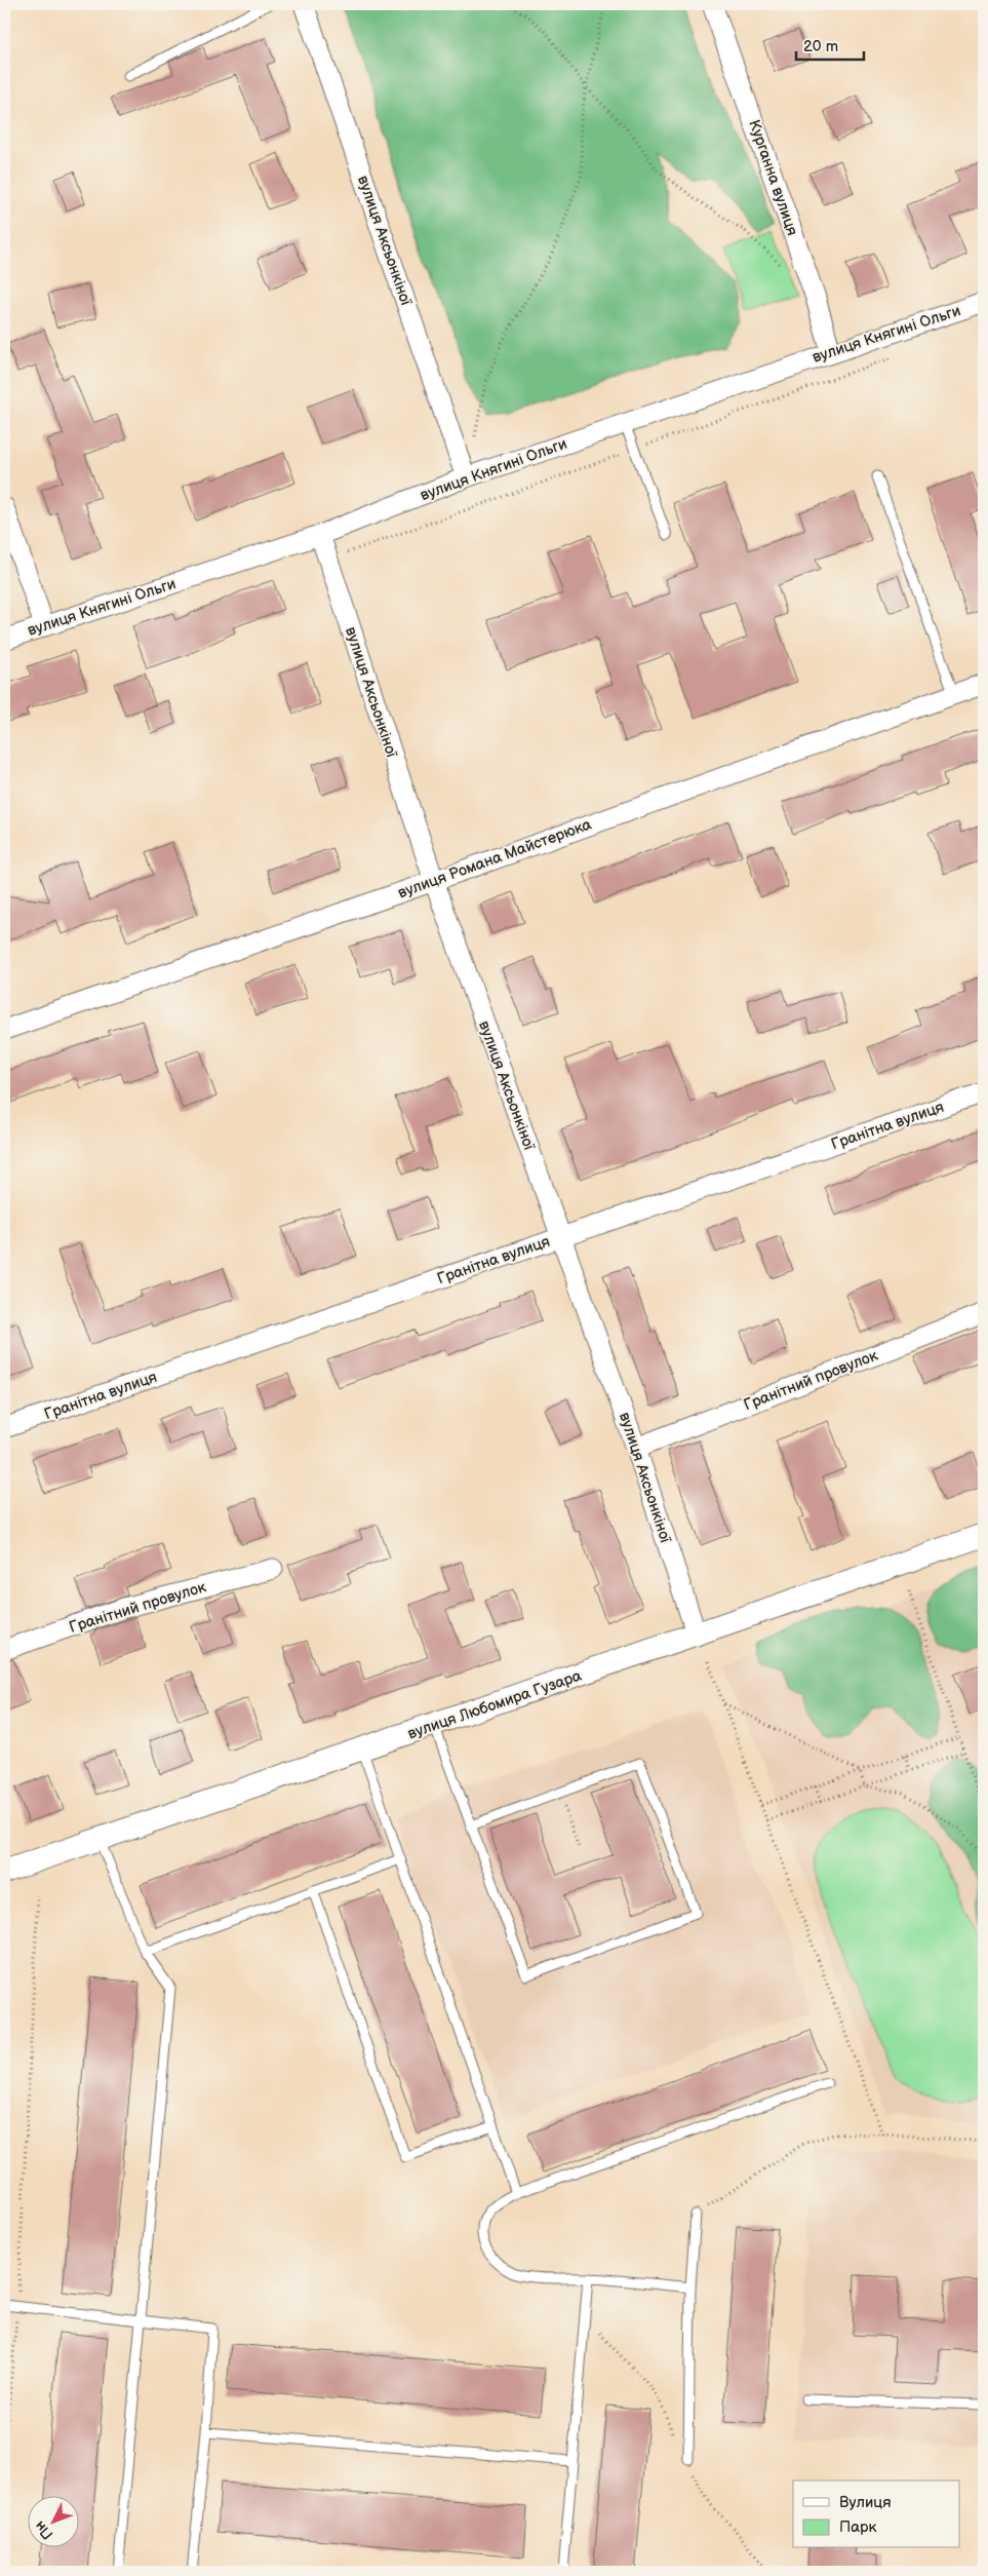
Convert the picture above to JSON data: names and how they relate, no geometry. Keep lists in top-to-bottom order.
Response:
{
  "streets": {
    "street": [
      "Курганна вулиця",
      "вулиця Аксьонкіної",
      "вулиця Княгині Ольги",
      "вулиця Романа Майстерюка",
      "Гранітна вулиця",
      "Гранітний провулок",
      "вулиця Любомира Гузара"
    ]
  },
  "crossings": [
    ["Курганна вулиця", "вулиця Княгині Ольги"],
    ["вулиця Аксьонкіної", "вулиця Княгині Ольги"],
    ["вулиця Аксьонкіної", "вулиця Романа Майстерюка"],
    ["вулиця Аксьонкіної", "Гранітна вулиця"],
    ["вулиця Аксьонкіної", "Гранітний провулок"],
    ["вулиця Аксьонкіної", "вулиця Любомира Гузара"]
  ],
  "legend": ["Вулиця", "Парк"],
  "scale_bar": "20 m",
  "north": "bottom left"
}
